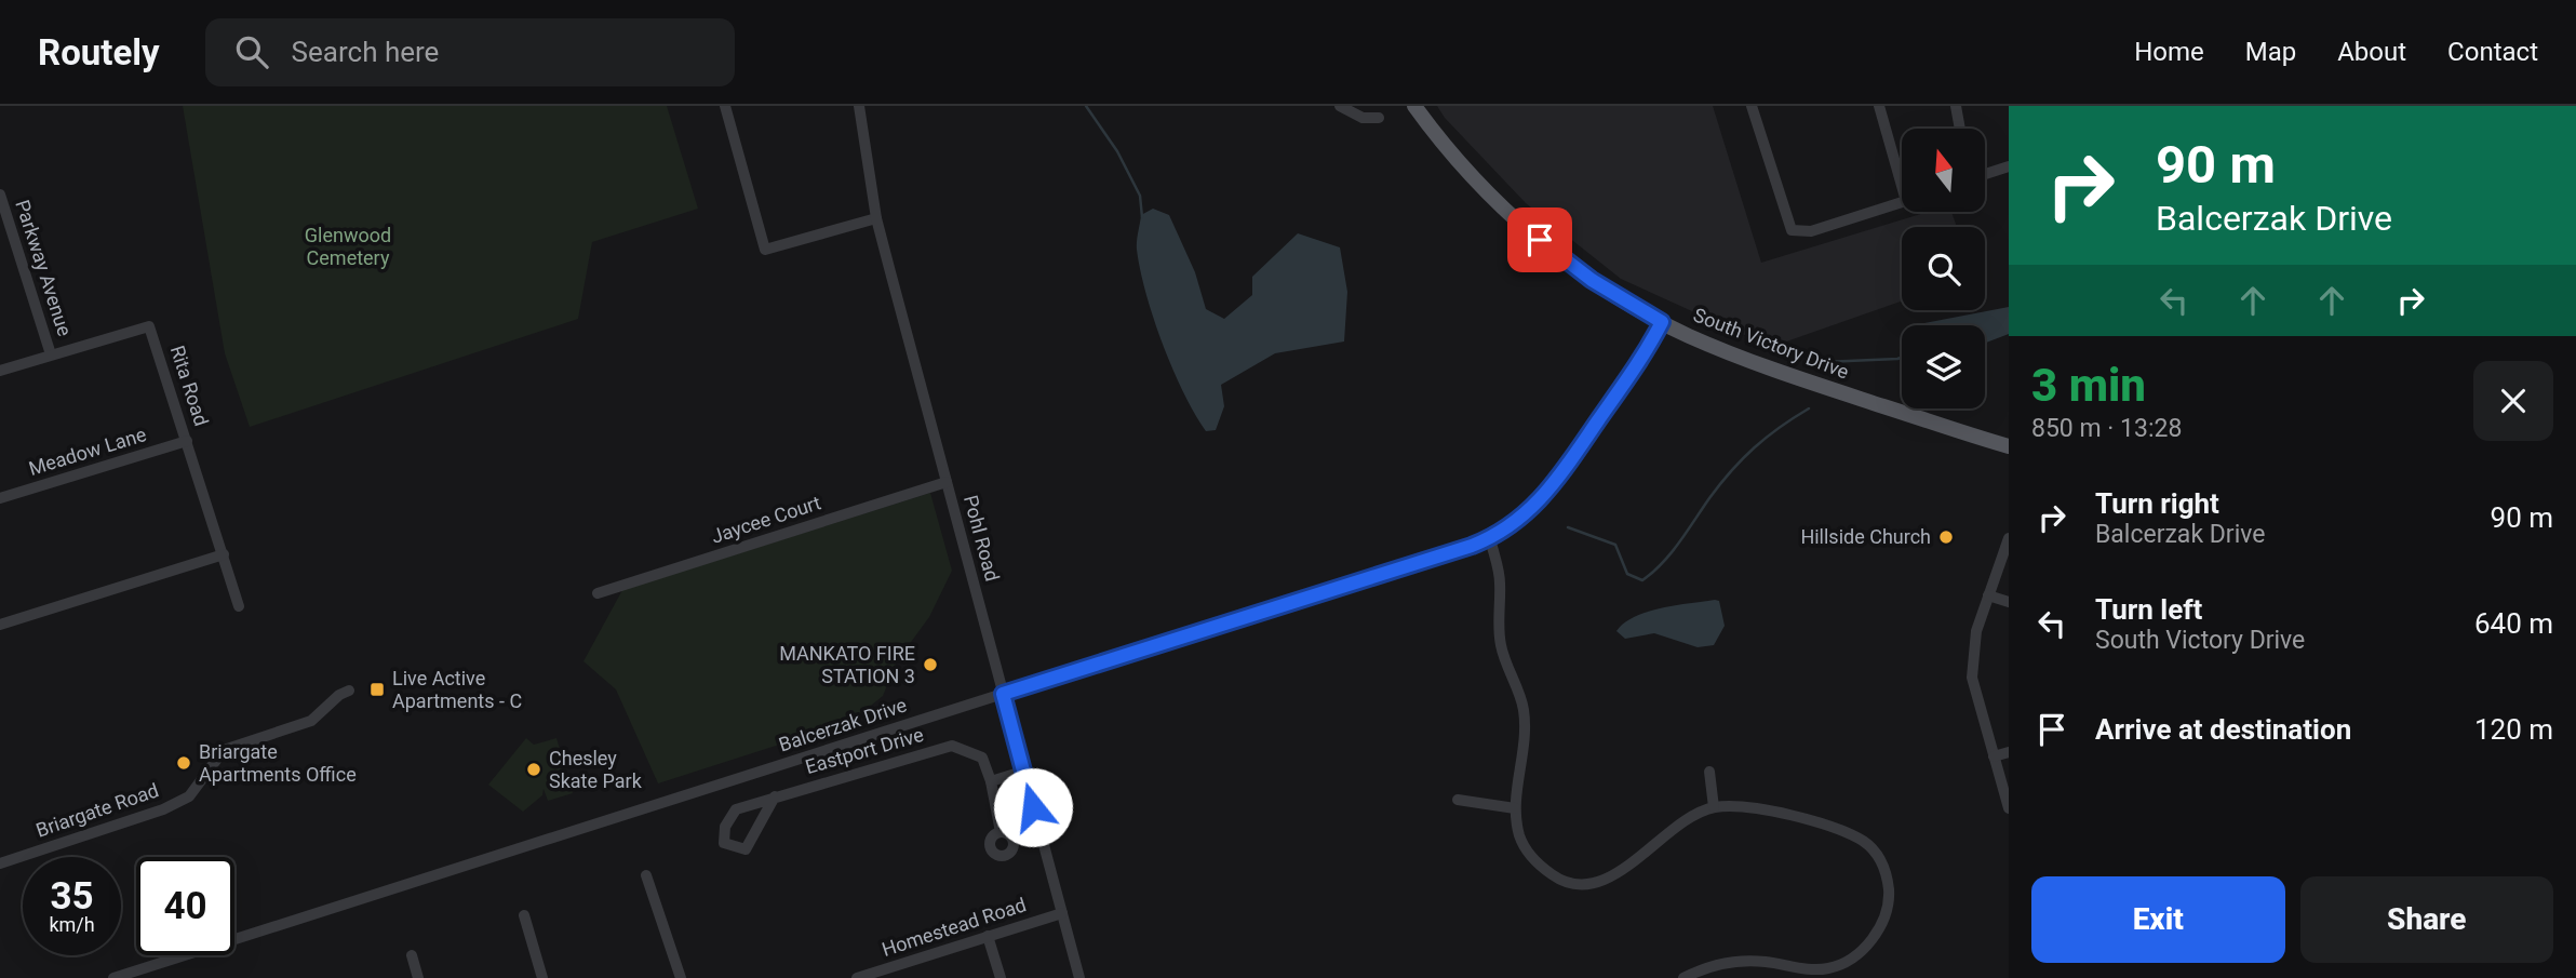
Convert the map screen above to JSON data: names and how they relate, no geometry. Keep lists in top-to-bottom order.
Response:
{
  "streets": {
    "main road": ["South Victory Drive"],
    "street": [
      "Parkway Avenue",
      "Rita Road",
      "Meadow Lane",
      "Jaycee Court",
      "Pohl Road",
      "Balcerzak Drive",
      "Eastport Drive",
      "Briargate Road",
      "Homestead Road"
    ]
  },
  "crossings": [
    ["Parkway Avenue", "Rita Road"],
    ["South Victory Drive", "Balcerzak Drive"],
    ["Rita Road", "Meadow Lane"],
    ["Jaycee Court", "Pohl Road"],
    ["Pohl Road", "Balcerzak Drive"],
    ["Pohl Road", "Homestead Road"]
  ],
  "parks": ["Glenwood Cemetery"],
  "places": {
    "other": [
      "Hillside Church",
      "MANKATO FIRE STATION 3",
      "Briargate Apartments Office",
      "Chesley Skate Park"
    ],
    "transit": ["Live Active Apartments - C"]
  },
  "north": "top",
  "page": {
    "header": "Routely",
    "search": "Search here",
    "nav": [
      "Home",
      "Map",
      "About",
      "Contact"
    ],
    "turn": ["90 m", "Balcerzak Drive"],
    "heading": ["3 min", "850 m · 13:28"],
    "list": [
      {
        "name": "Turn right",
        "note": "Balcerzak Drive",
        "value": "90 m"
      },
      {
        "name": "Turn left",
        "note": "South Victory Drive",
        "value": "640 m"
      },
      {
        "name": "Arrive at destination",
        "value": "120 m"
      }
    ],
    "speed": "35 km/h",
    "limit": "40",
    "buttons": ["Exit", "Share"]
  }
}
